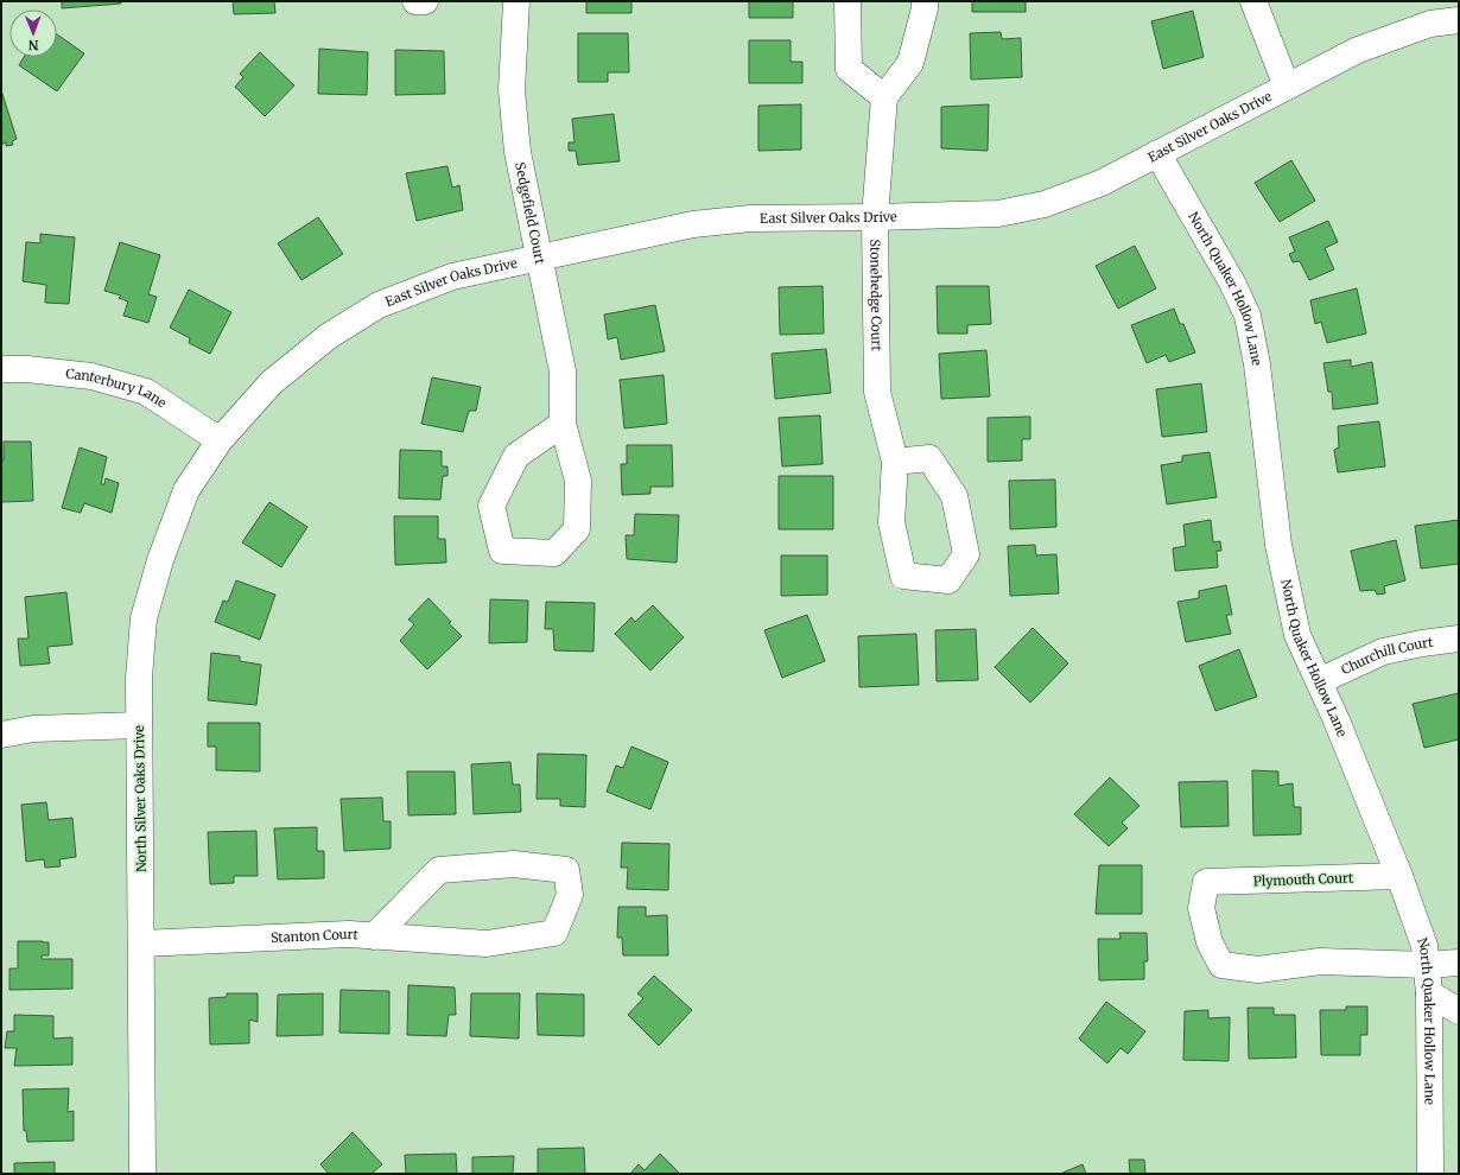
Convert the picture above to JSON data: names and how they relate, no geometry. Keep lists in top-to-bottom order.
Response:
{
  "streets": {
    "street": [
      "East Silver Oaks Drive",
      "Sedgefield Court",
      "North Quaker Hollow Lane",
      "Stonehedge Court",
      "Canterbury Lane",
      "Churchill Court",
      "North Silver Oaks Drive",
      "Plymouth Court",
      "Stanton Court"
    ]
  },
  "crossings": [
    ["East Silver Oaks Drive", "Sedgefield Court"],
    ["East Silver Oaks Drive", "North Quaker Hollow Lane"],
    ["East Silver Oaks Drive", "Stonehedge Court"],
    ["East Silver Oaks Drive", "Canterbury Lane"],
    ["East Silver Oaks Drive", "North Silver Oaks Drive"],
    ["North Quaker Hollow Lane", "Churchill Court"],
    ["North Quaker Hollow Lane", "Plymouth Court"],
    ["Canterbury Lane", "North Silver Oaks Drive"],
    ["North Silver Oaks Drive", "Stanton Court"]
  ],
  "north": "bottom"
}
